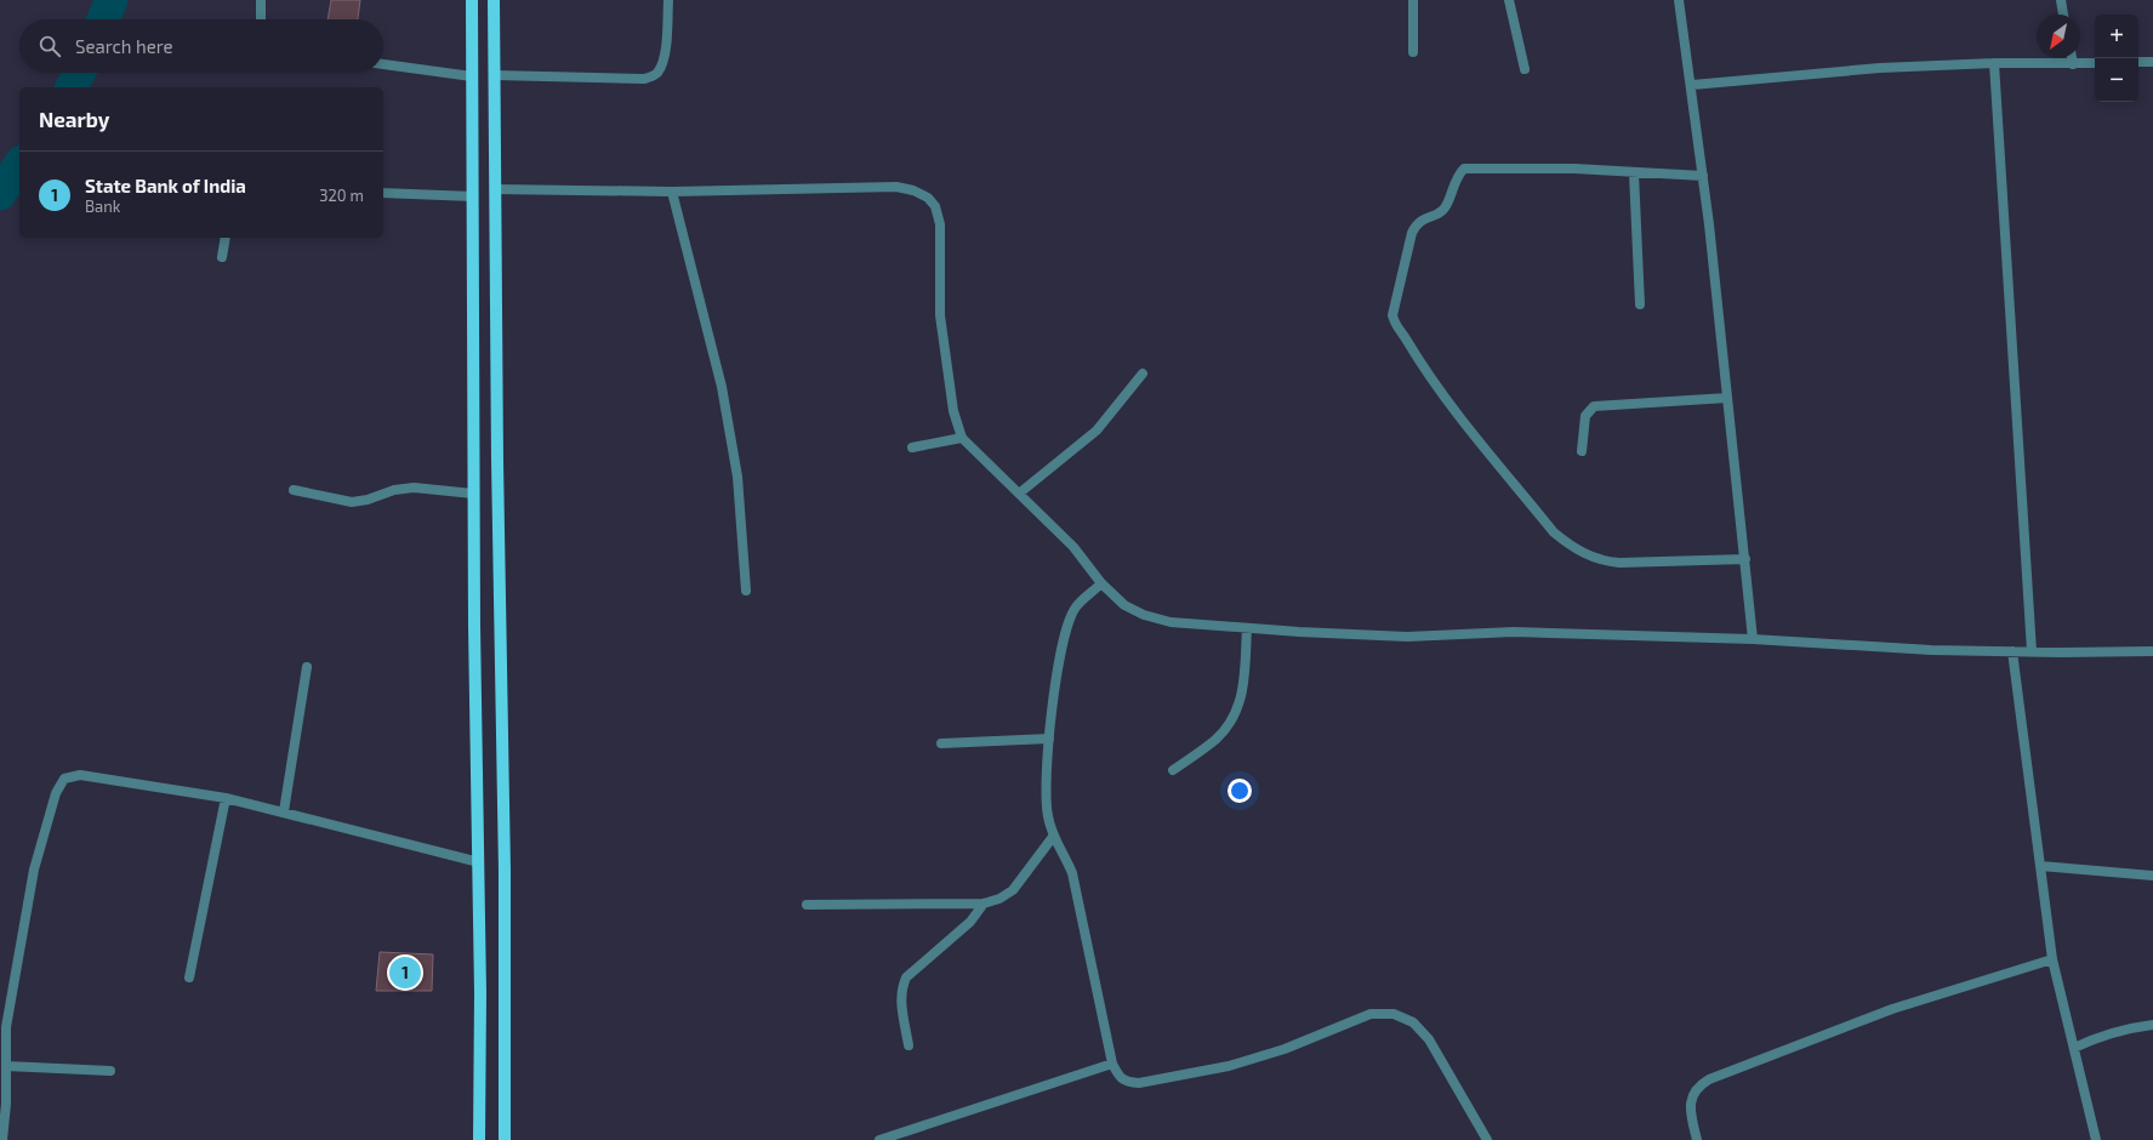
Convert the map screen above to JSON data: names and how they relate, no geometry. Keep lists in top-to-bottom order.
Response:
{
  "north": "bottom left",
  "page": {
    "map_buttons": ["+", "−"],
    "search": "Search here",
    "heading": "Nearby",
    "list": [
      {
        "mark": "1",
        "name": "State Bank of India",
        "note": "Bank",
        "value": "320 m"
      }
    ],
    "pins": "1"
  }
}
